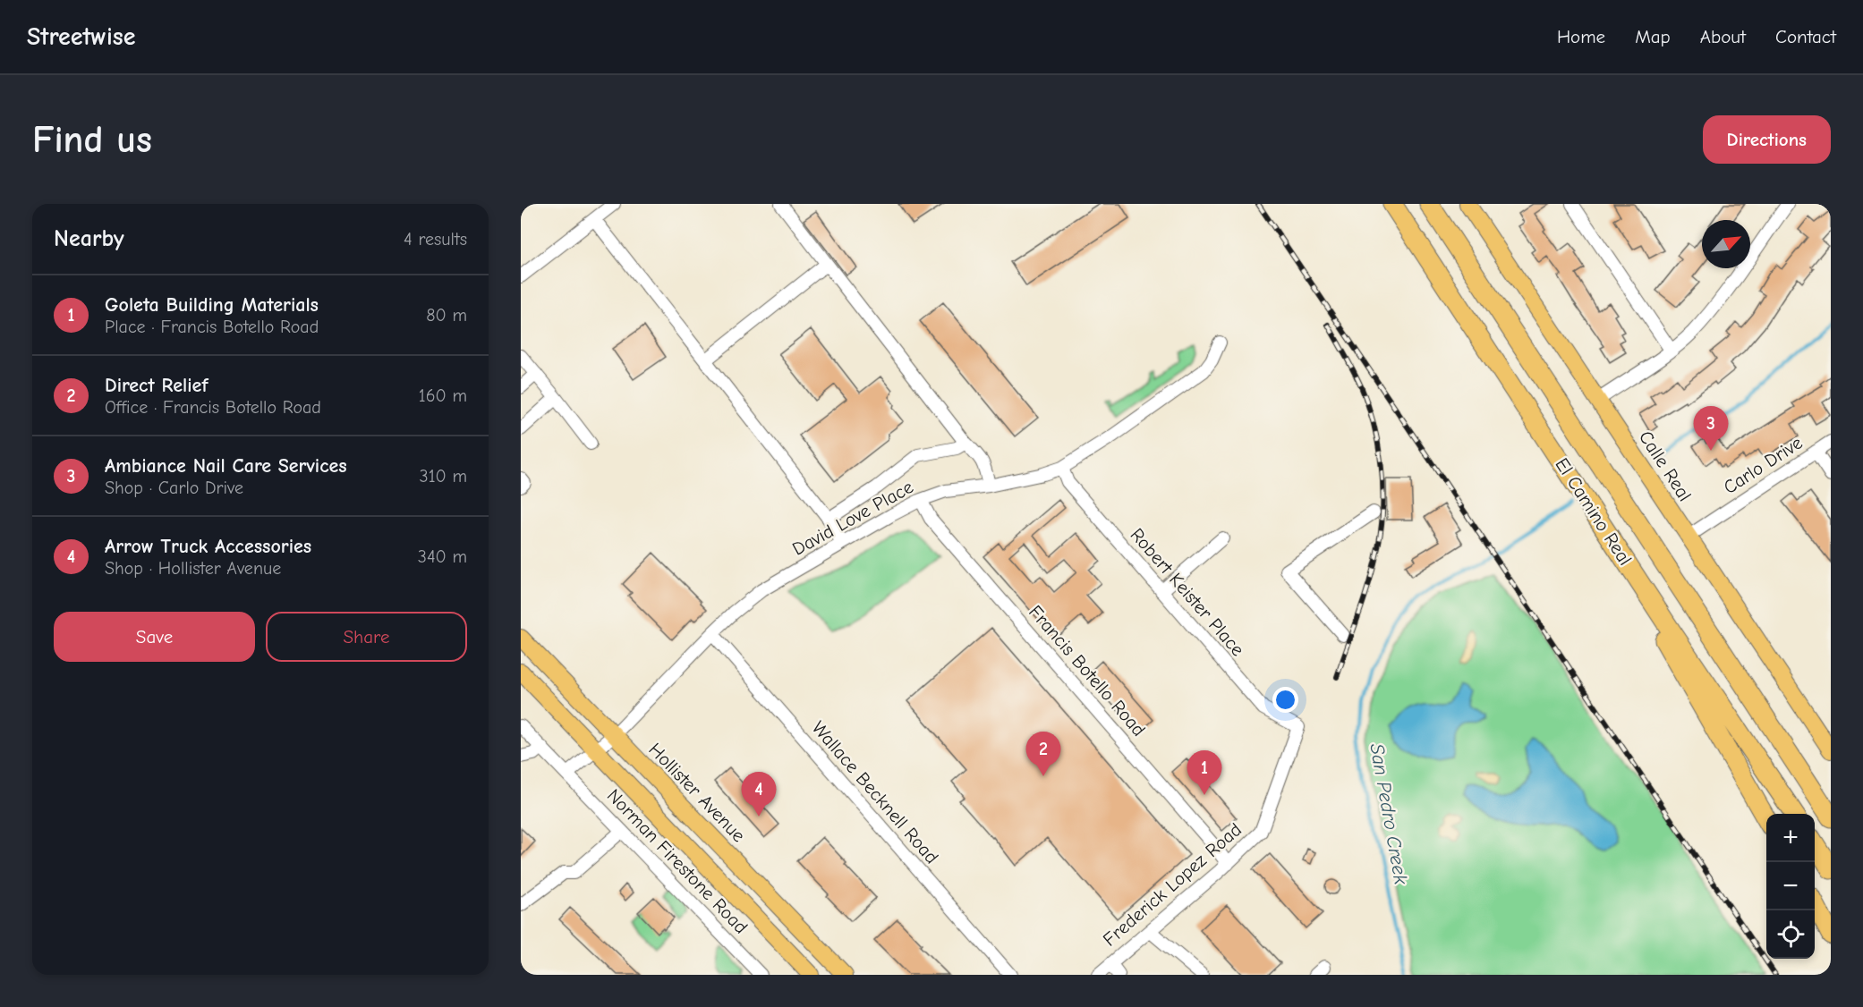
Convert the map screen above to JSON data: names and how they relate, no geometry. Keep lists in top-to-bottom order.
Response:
{
  "streets": {
    "highway": ["El Camino Real"],
    "main road": ["Calle Real", "Hollister Avenue"],
    "street": [
      "Carlo Drive",
      "David Love Place",
      "Robert Keister Place",
      "Francis Botello Road",
      "Wallace Becknell Road",
      "Norman Firestone Road",
      "Frederick Lopez Road"
    ]
  },
  "crossings": [
    ["Carlo Drive", "Calle Real"],
    ["David Love Place", "Robert Keister Place"],
    ["David Love Place", "Francis Botello Road"],
    ["David Love Place", "Hollister Avenue"],
    ["David Love Place", "Wallace Becknell Road"],
    ["David Love Place", "Norman Firestone Road"],
    ["Robert Keister Place", "Frederick Lopez Road"],
    ["Francis Botello Road", "Frederick Lopez Road"]
  ],
  "water": ["San Pedro Creek"],
  "north": "top right",
  "page": {
    "header": "Streetwise",
    "nav": [
      "Home",
      "Map",
      "About",
      "Contact"
    ],
    "buttons": [
      "Directions",
      ["Save", "Share"]
    ],
    "title": "Find us",
    "heading": ["Nearby", "4 results"],
    "list": [
      {
        "mark": "1",
        "name": "Goleta Building Materials",
        "note": "Place · Francis Botello Road",
        "value": "80 m"
      },
      {
        "mark": "2",
        "name": "Direct Relief",
        "note": "Office · Francis Botello Road",
        "value": "160 m"
      },
      {
        "mark": "3",
        "name": "Ambiance Nail Care Services",
        "note": "Shop · Carlo Drive",
        "value": "310 m"
      },
      {
        "mark": "4",
        "name": "Arrow Truck Accessories",
        "note": "Shop · Hollister Avenue",
        "value": "340 m"
      }
    ],
    "pins": [
      "3",
      "2",
      "1",
      "4"
    ],
    "map_buttons": ["+", "−"]
  }
}
